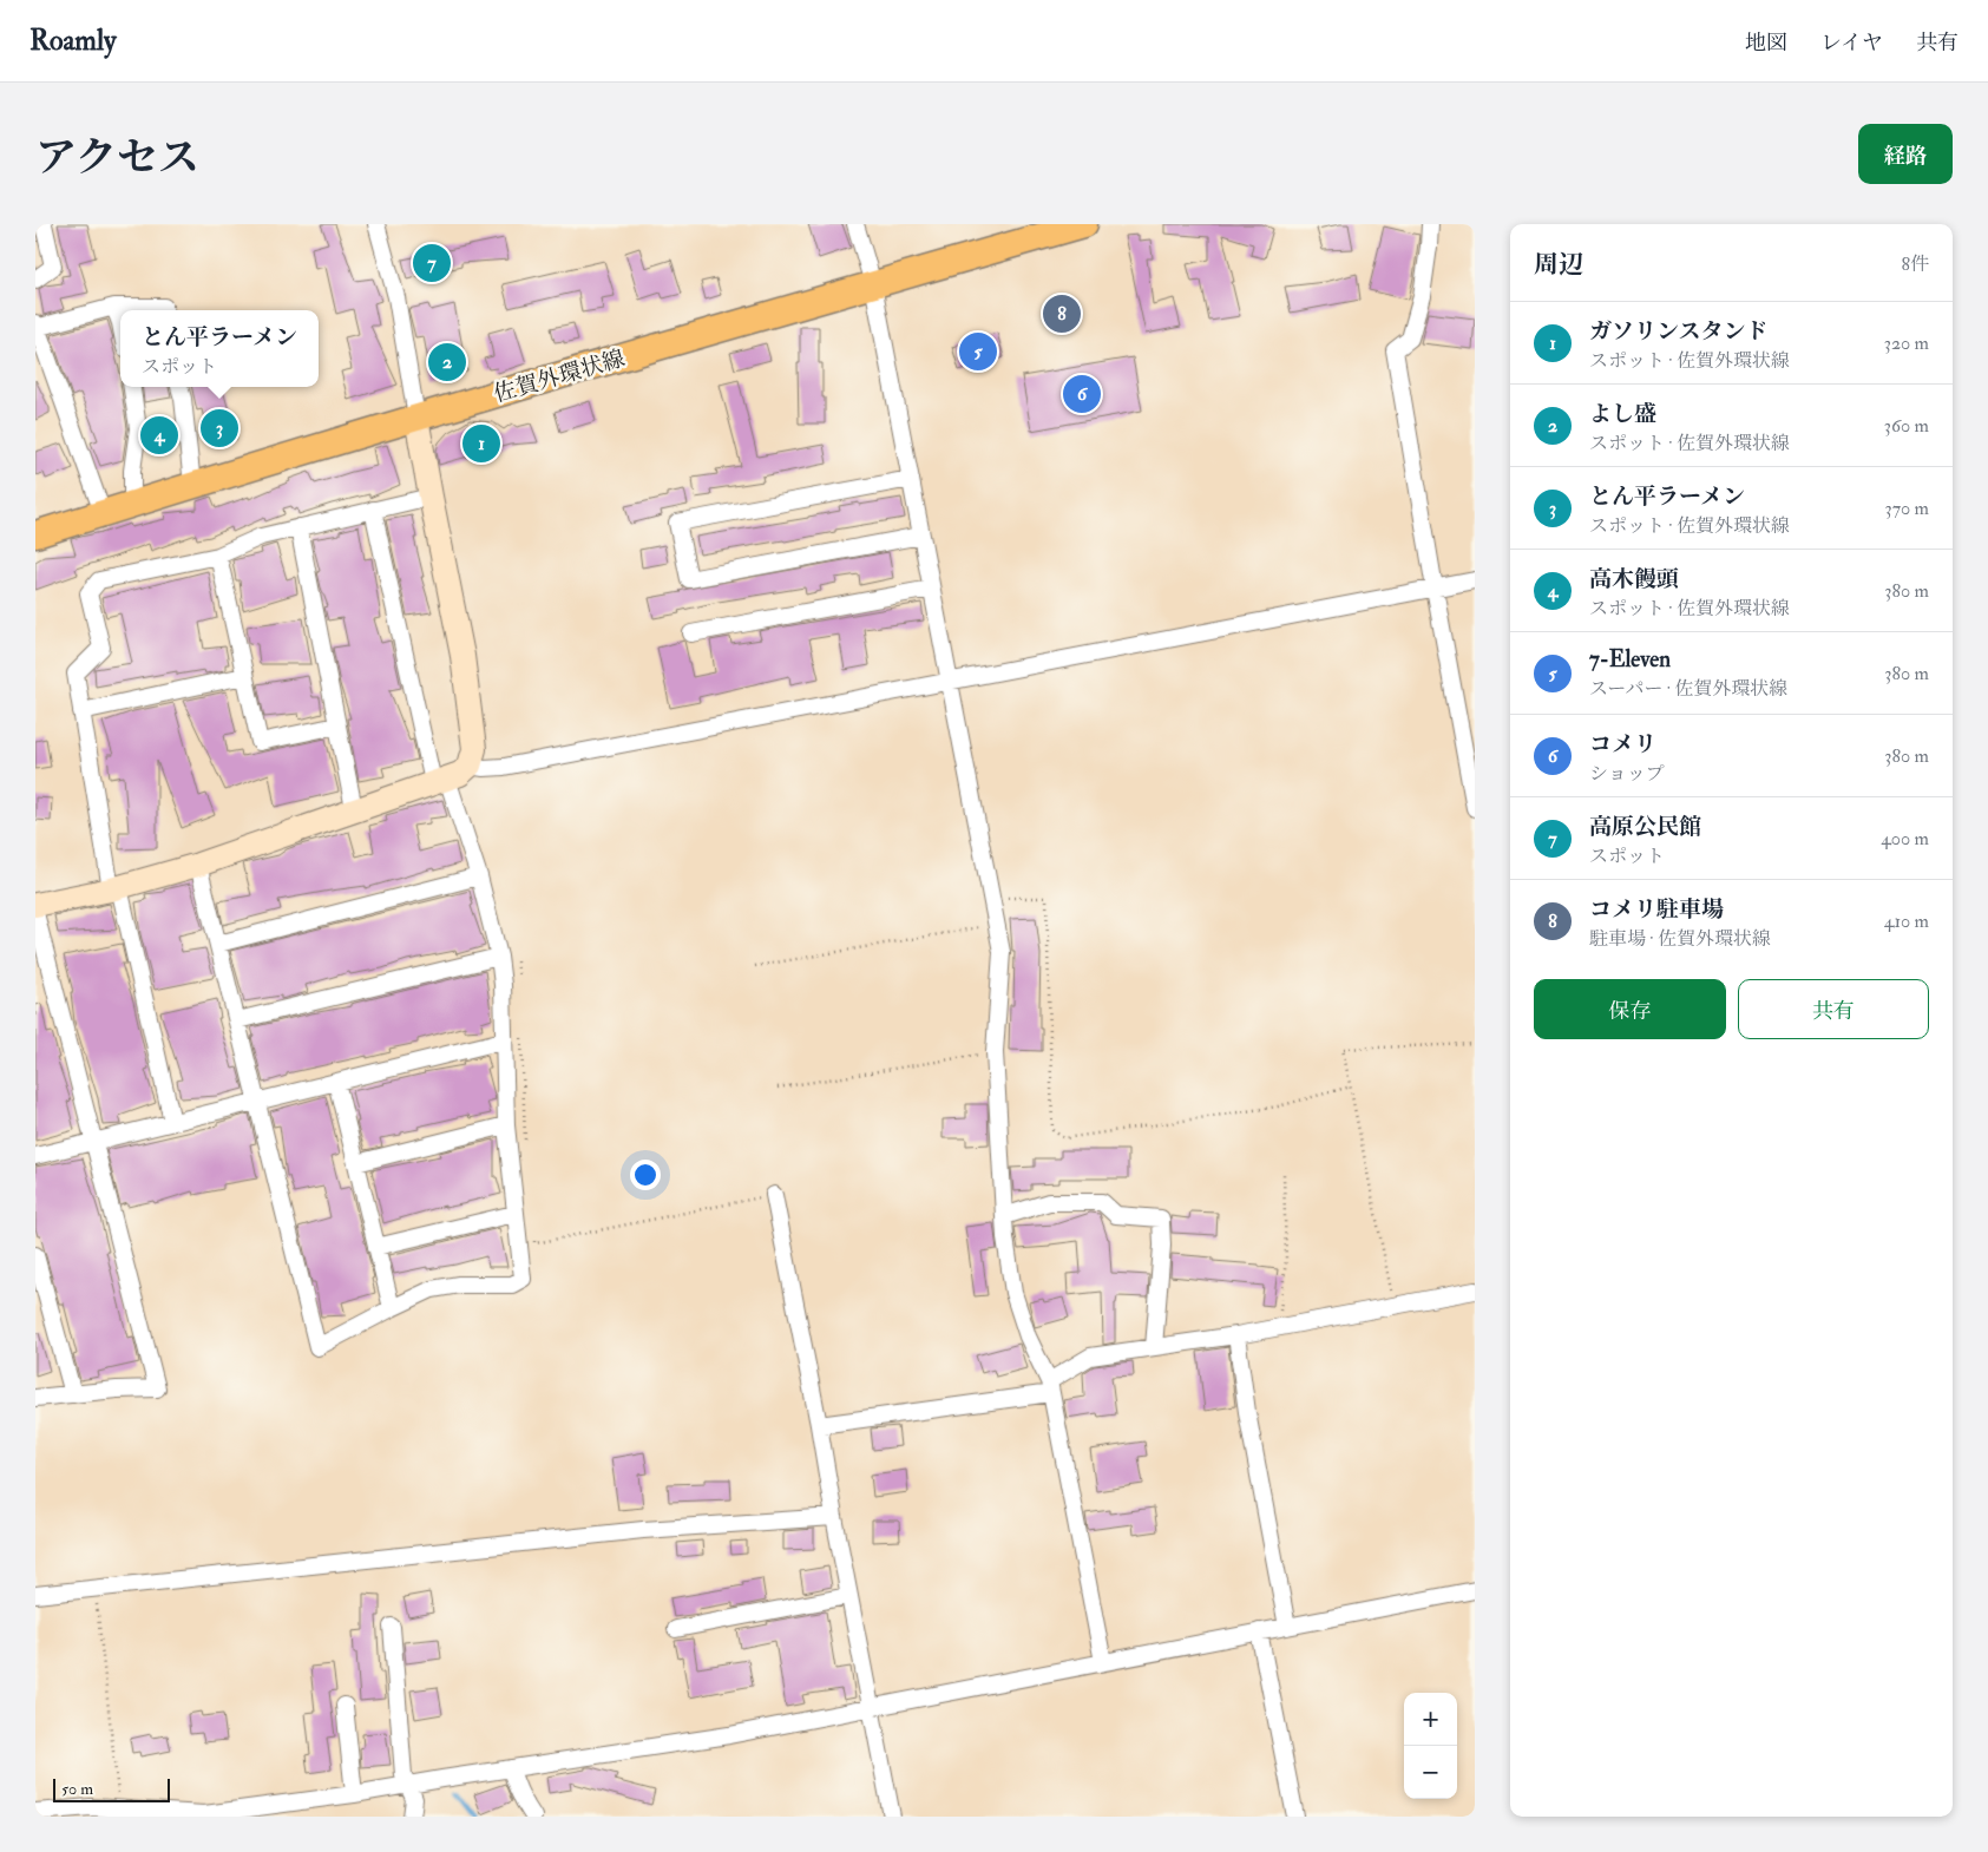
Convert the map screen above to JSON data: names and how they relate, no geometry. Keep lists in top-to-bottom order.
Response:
{
  "streets": {
    "main road": ["佐賀外環状線"]
  },
  "scale_bar": "50 m",
  "page": {
    "header": "Roamly",
    "nav": ["地図", "レイヤ", "共有"],
    "title": "アクセス",
    "buttons": [
      "経路",
      ["保存", "共有"]
    ],
    "heading": ["周辺", "8件"],
    "pins": [
      "7",
      "8",
      "5",
      "2",
      "6",
      "3",
      "4",
      "1"
    ],
    "list": [
      {
        "mark": "1",
        "name": "ガソリンスタンド",
        "note": "スポット · 佐賀外環状線",
        "value": "320 m"
      },
      {
        "mark": "2",
        "name": "よし盛",
        "note": "スポット · 佐賀外環状線",
        "value": "360 m"
      },
      {
        "mark": "3",
        "name": "とん平ラーメン",
        "note": "スポット · 佐賀外環状線",
        "value": "370 m"
      },
      {
        "mark": "4",
        "name": "高木饅頭",
        "note": "スポット · 佐賀外環状線",
        "value": "380 m"
      },
      {
        "mark": "5",
        "name": "7-Eleven",
        "note": "スーパー · 佐賀外環状線",
        "value": "380 m"
      },
      {
        "mark": "6",
        "name": "コメリ",
        "note": "ショップ",
        "value": "380 m"
      },
      {
        "mark": "7",
        "name": "高原公民館",
        "note": "スポット",
        "value": "400 m"
      },
      {
        "mark": "8",
        "name": "コメリ駐車場",
        "note": "駐車場 · 佐賀外環状線",
        "value": "410 m"
      }
    ],
    "popup": ["とん平ラーメン", "スポット"],
    "map_buttons": ["+", "−"],
    "scale": "50 m"
  }
}
